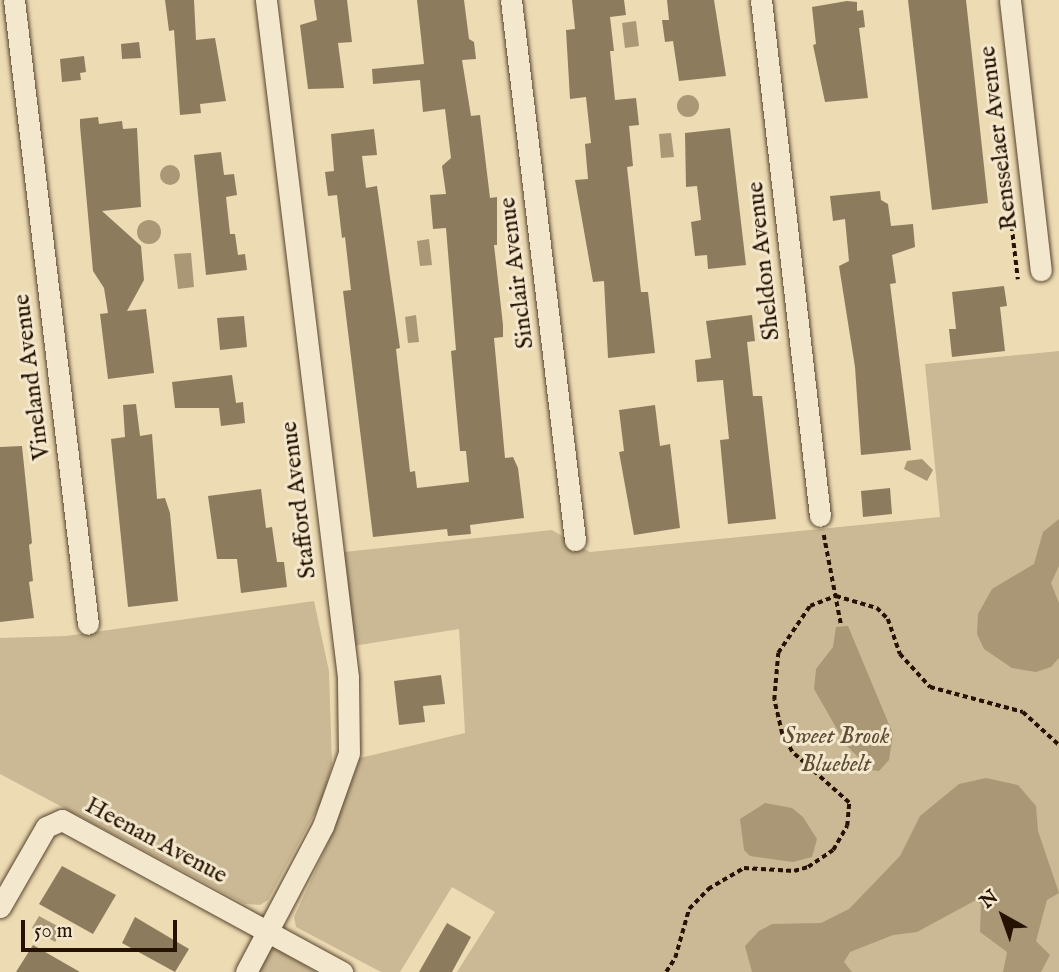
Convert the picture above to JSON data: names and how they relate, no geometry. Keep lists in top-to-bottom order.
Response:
{
  "streets": {
    "street": [
      "Rensselaer Avenue",
      "Sheldon Avenue",
      "Sinclair Avenue",
      "Vineland Avenue",
      "Stafford Avenue",
      "Heenan Avenue"
    ]
  },
  "crossings": [
    ["Stafford Avenue", "Heenan Avenue"]
  ],
  "parks": ["Sweet Brook Bluebelt"],
  "scale_bar": "50 m",
  "north": "top left"
}
